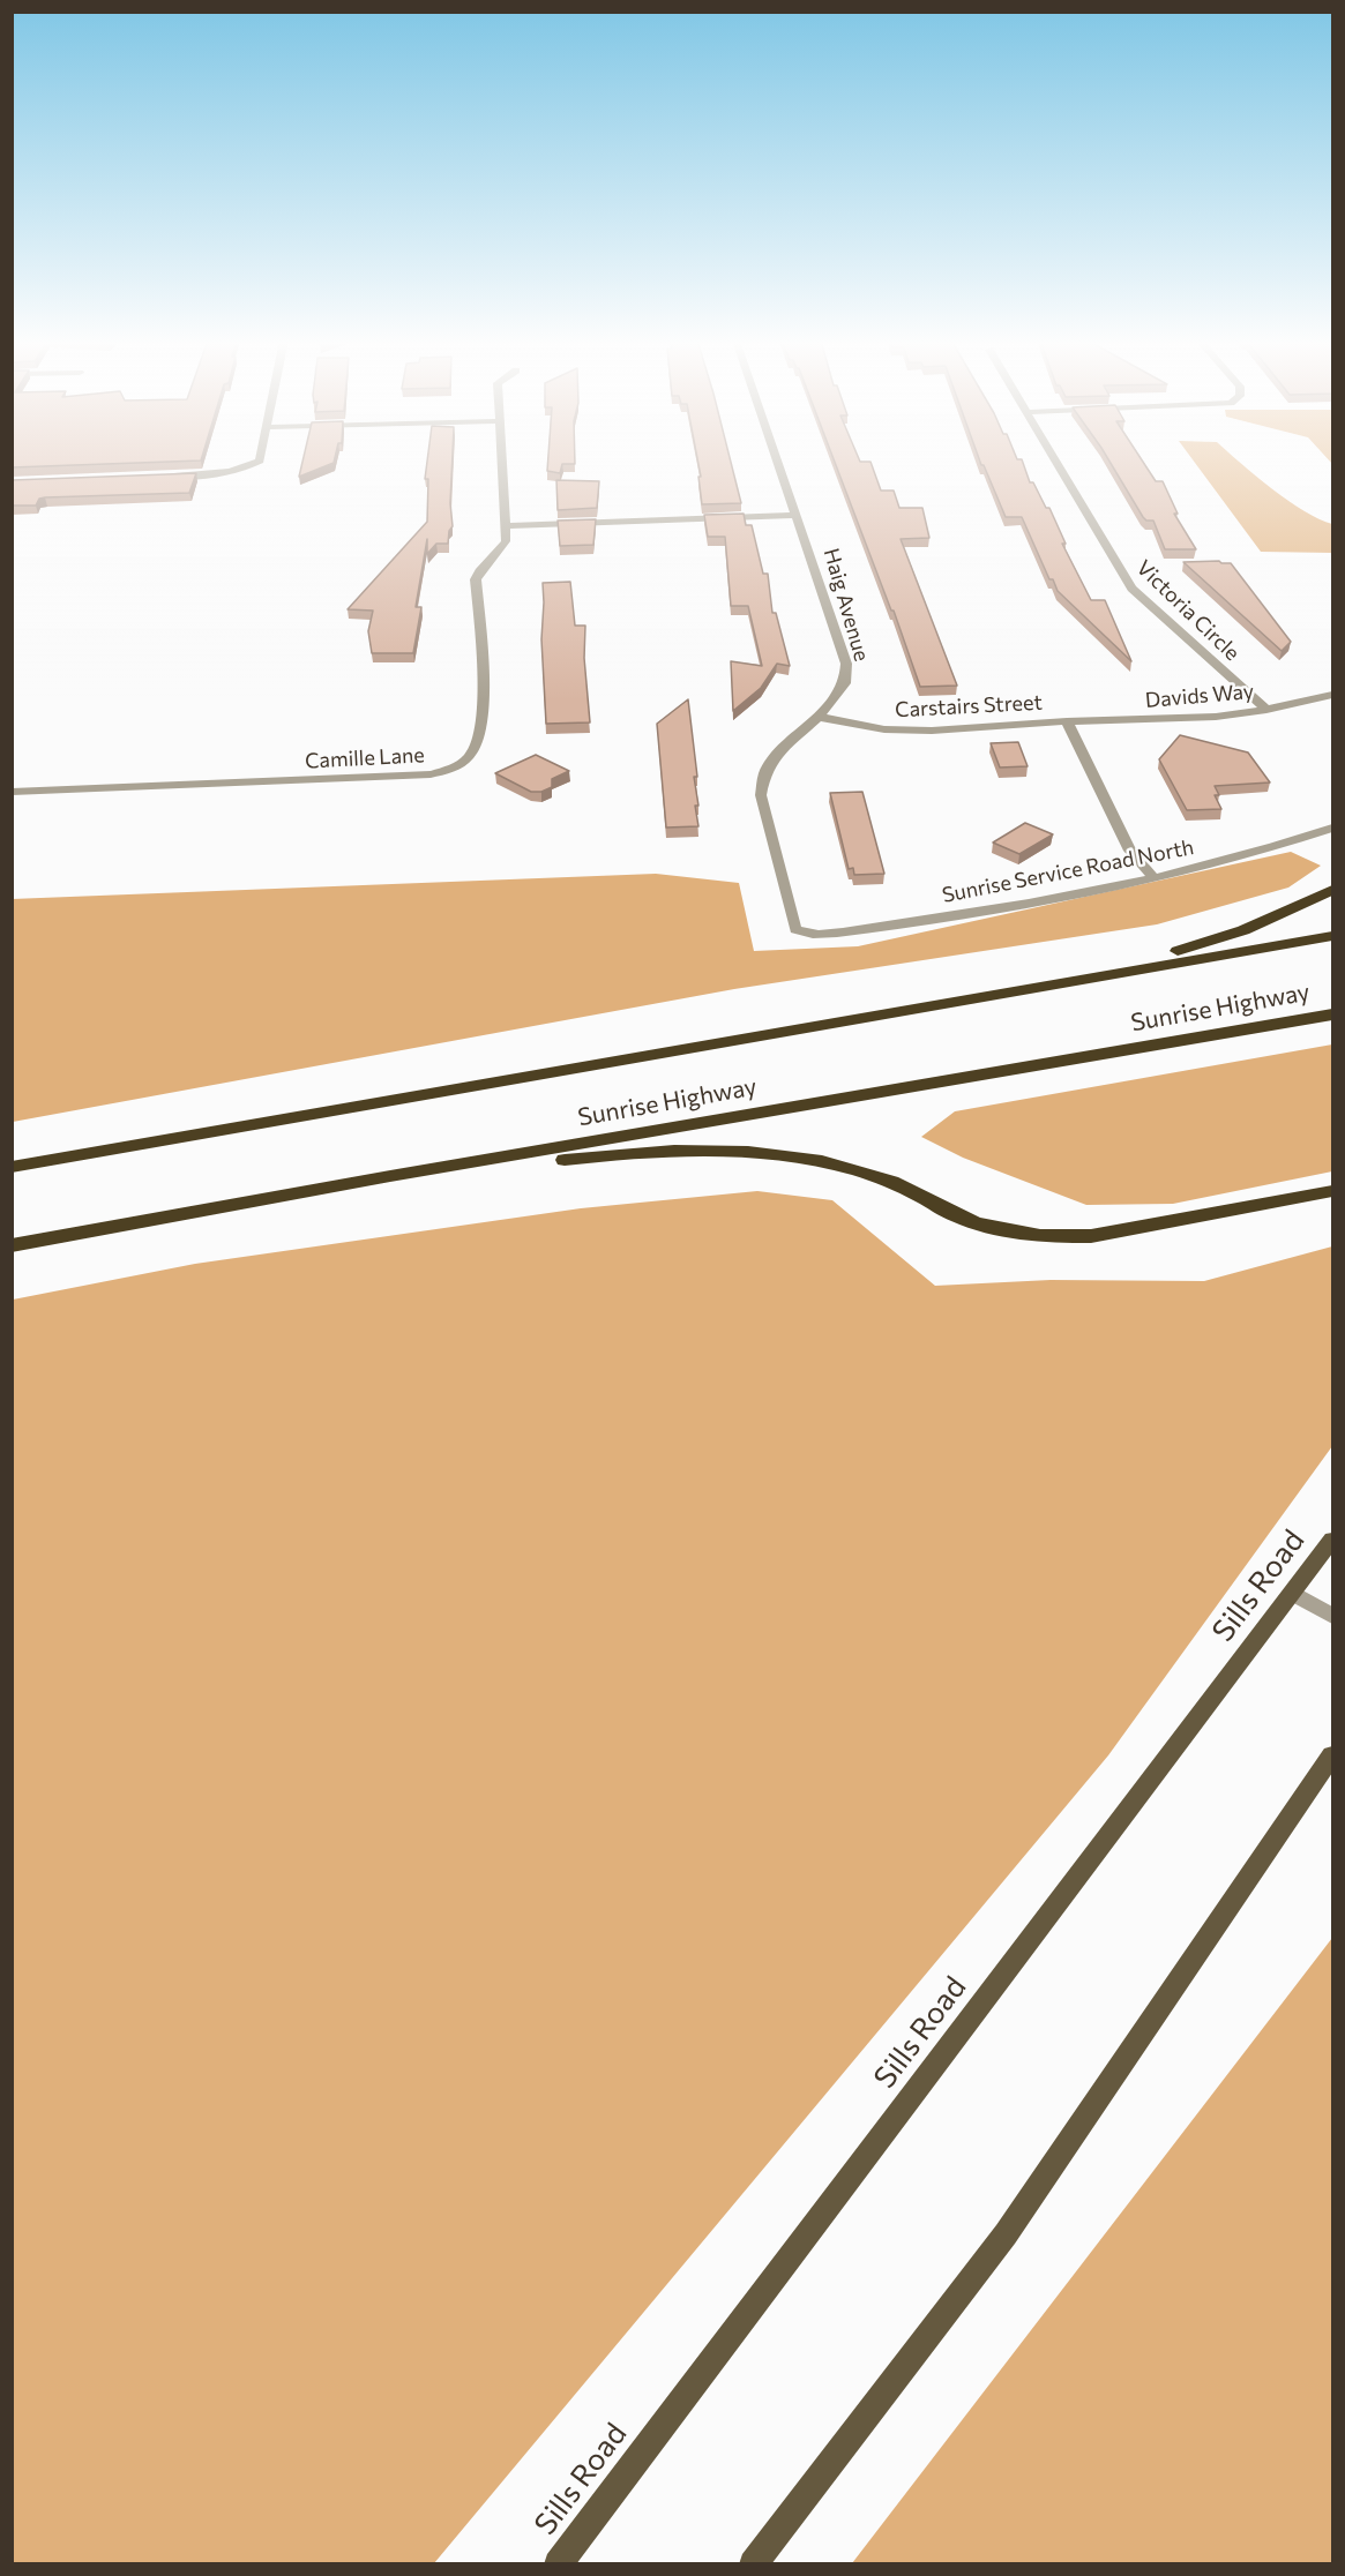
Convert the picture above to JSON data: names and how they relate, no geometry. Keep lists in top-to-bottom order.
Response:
{
  "streets": {
    "highway": ["Sunrise Highway"],
    "main road": ["Sills Road"],
    "street": [
      "Haig Avenue",
      "Victoria Circle",
      "Davids Way",
      "Carstairs Street",
      "Camille Lane",
      "Sunrise Service Road North"
    ]
  },
  "crossings": [
    ["Haig Avenue", "Carstairs Street"],
    ["Haig Avenue", "Sunrise Service Road North"],
    ["Victoria Circle", "Davids Way"],
    ["Davids Way", "Carstairs Street"],
    ["Carstairs Street", "Sunrise Service Road North"]
  ]
}
